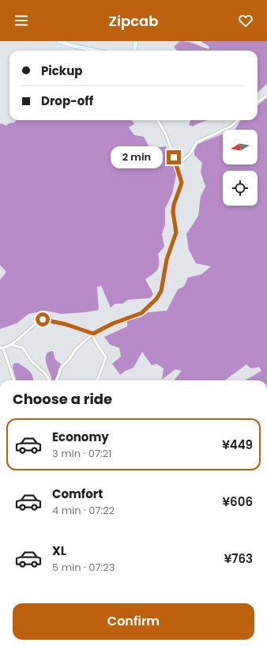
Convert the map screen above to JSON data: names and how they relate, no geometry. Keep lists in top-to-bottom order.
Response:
{
  "north": "left",
  "page": {
    "header": "Zipcab",
    "banner": ["Pickup", "Drop-off"],
    "bubble": "2 min",
    "heading": "Choose a ride",
    "list": [
      {
        "name": "Economy",
        "note": "3 min · 07:21",
        "value": "¥449"
      },
      {
        "name": "Comfort",
        "note": "4 min · 07:22",
        "value": "¥606"
      },
      {
        "name": "XL",
        "note": "5 min · 07:23",
        "value": "¥763"
      }
    ],
    "buttons": "Confirm"
  }
}
